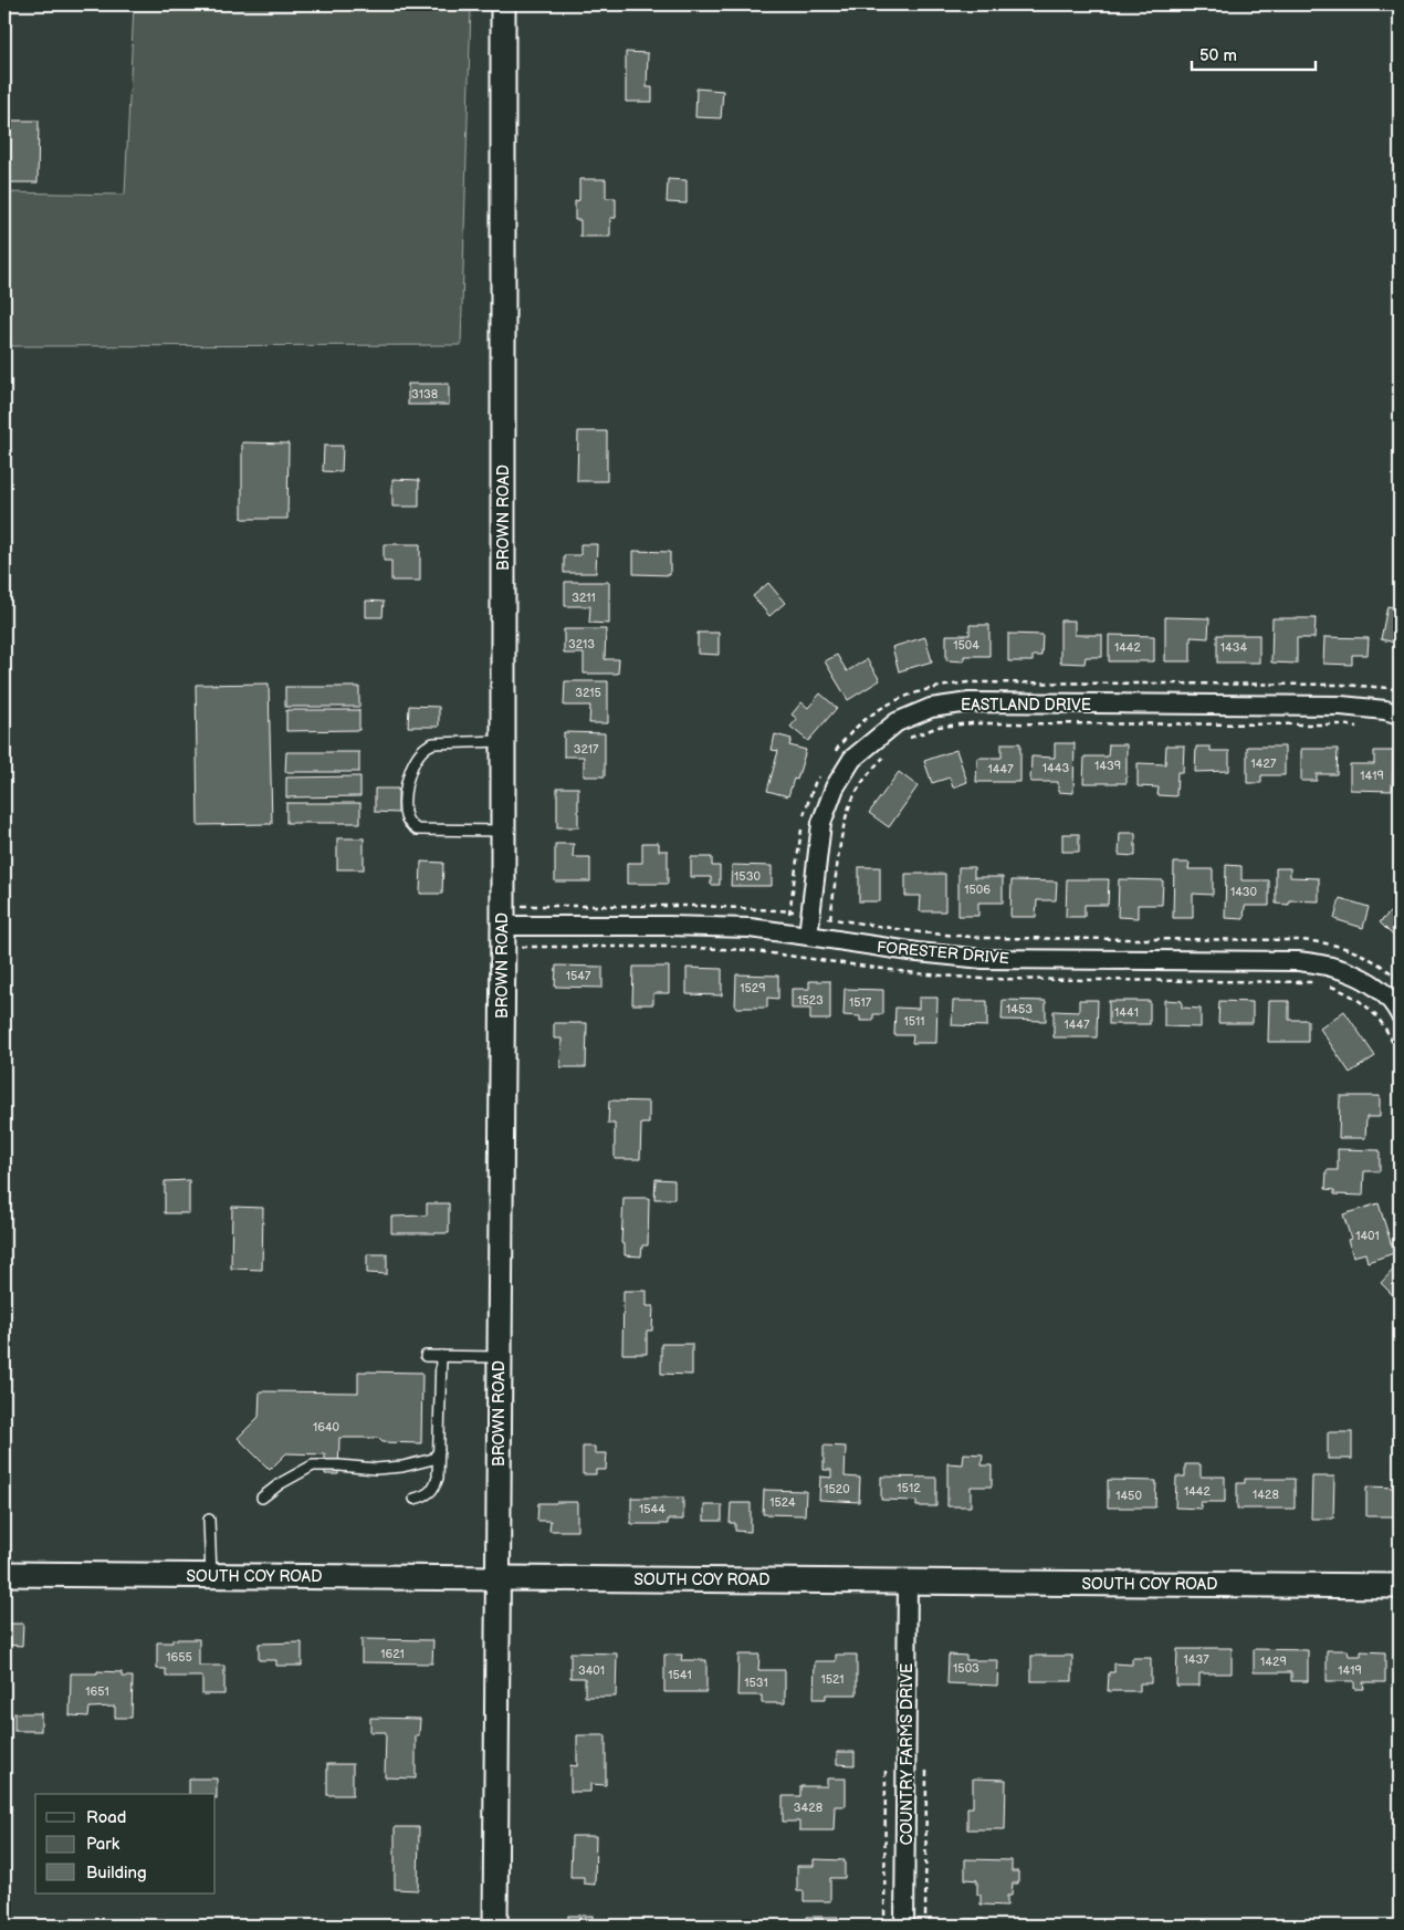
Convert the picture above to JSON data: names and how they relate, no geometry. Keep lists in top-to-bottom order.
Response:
{
  "streets": {
    "street": [
      "BROWN ROAD",
      "EASTLAND DRIVE",
      "FORESTER DRIVE",
      "SOUTH COY ROAD",
      "COUNTRY FARMS DRIVE"
    ]
  },
  "crossings": [
    ["BROWN ROAD", "FORESTER DRIVE"],
    ["BROWN ROAD", "SOUTH COY ROAD"],
    ["EASTLAND DRIVE", "FORESTER DRIVE"],
    ["SOUTH COY ROAD", "COUNTRY FARMS DRIVE"]
  ],
  "house_numbers": [
    "3138",
    "3211",
    "3213",
    "1504",
    "1442",
    "1434",
    "3215",
    "3217",
    "1427",
    "1439",
    "1443",
    "1447",
    "1419",
    "1530",
    "1506",
    "1430",
    "1547",
    "1529",
    "1523",
    "1517",
    "1453",
    "1441",
    "1511",
    "1447",
    "1401",
    "1640",
    "1512",
    "1520",
    "1442",
    "1428",
    "1450",
    "1524",
    "1544",
    "1621",
    "1655",
    "1437",
    "1429",
    "1503",
    "3401",
    "1419",
    "1541",
    "1521",
    "1531",
    "1651",
    "3428"
  ],
  "legend": ["Road", "Park", "Building"],
  "scale_bar": "50 m"
}
